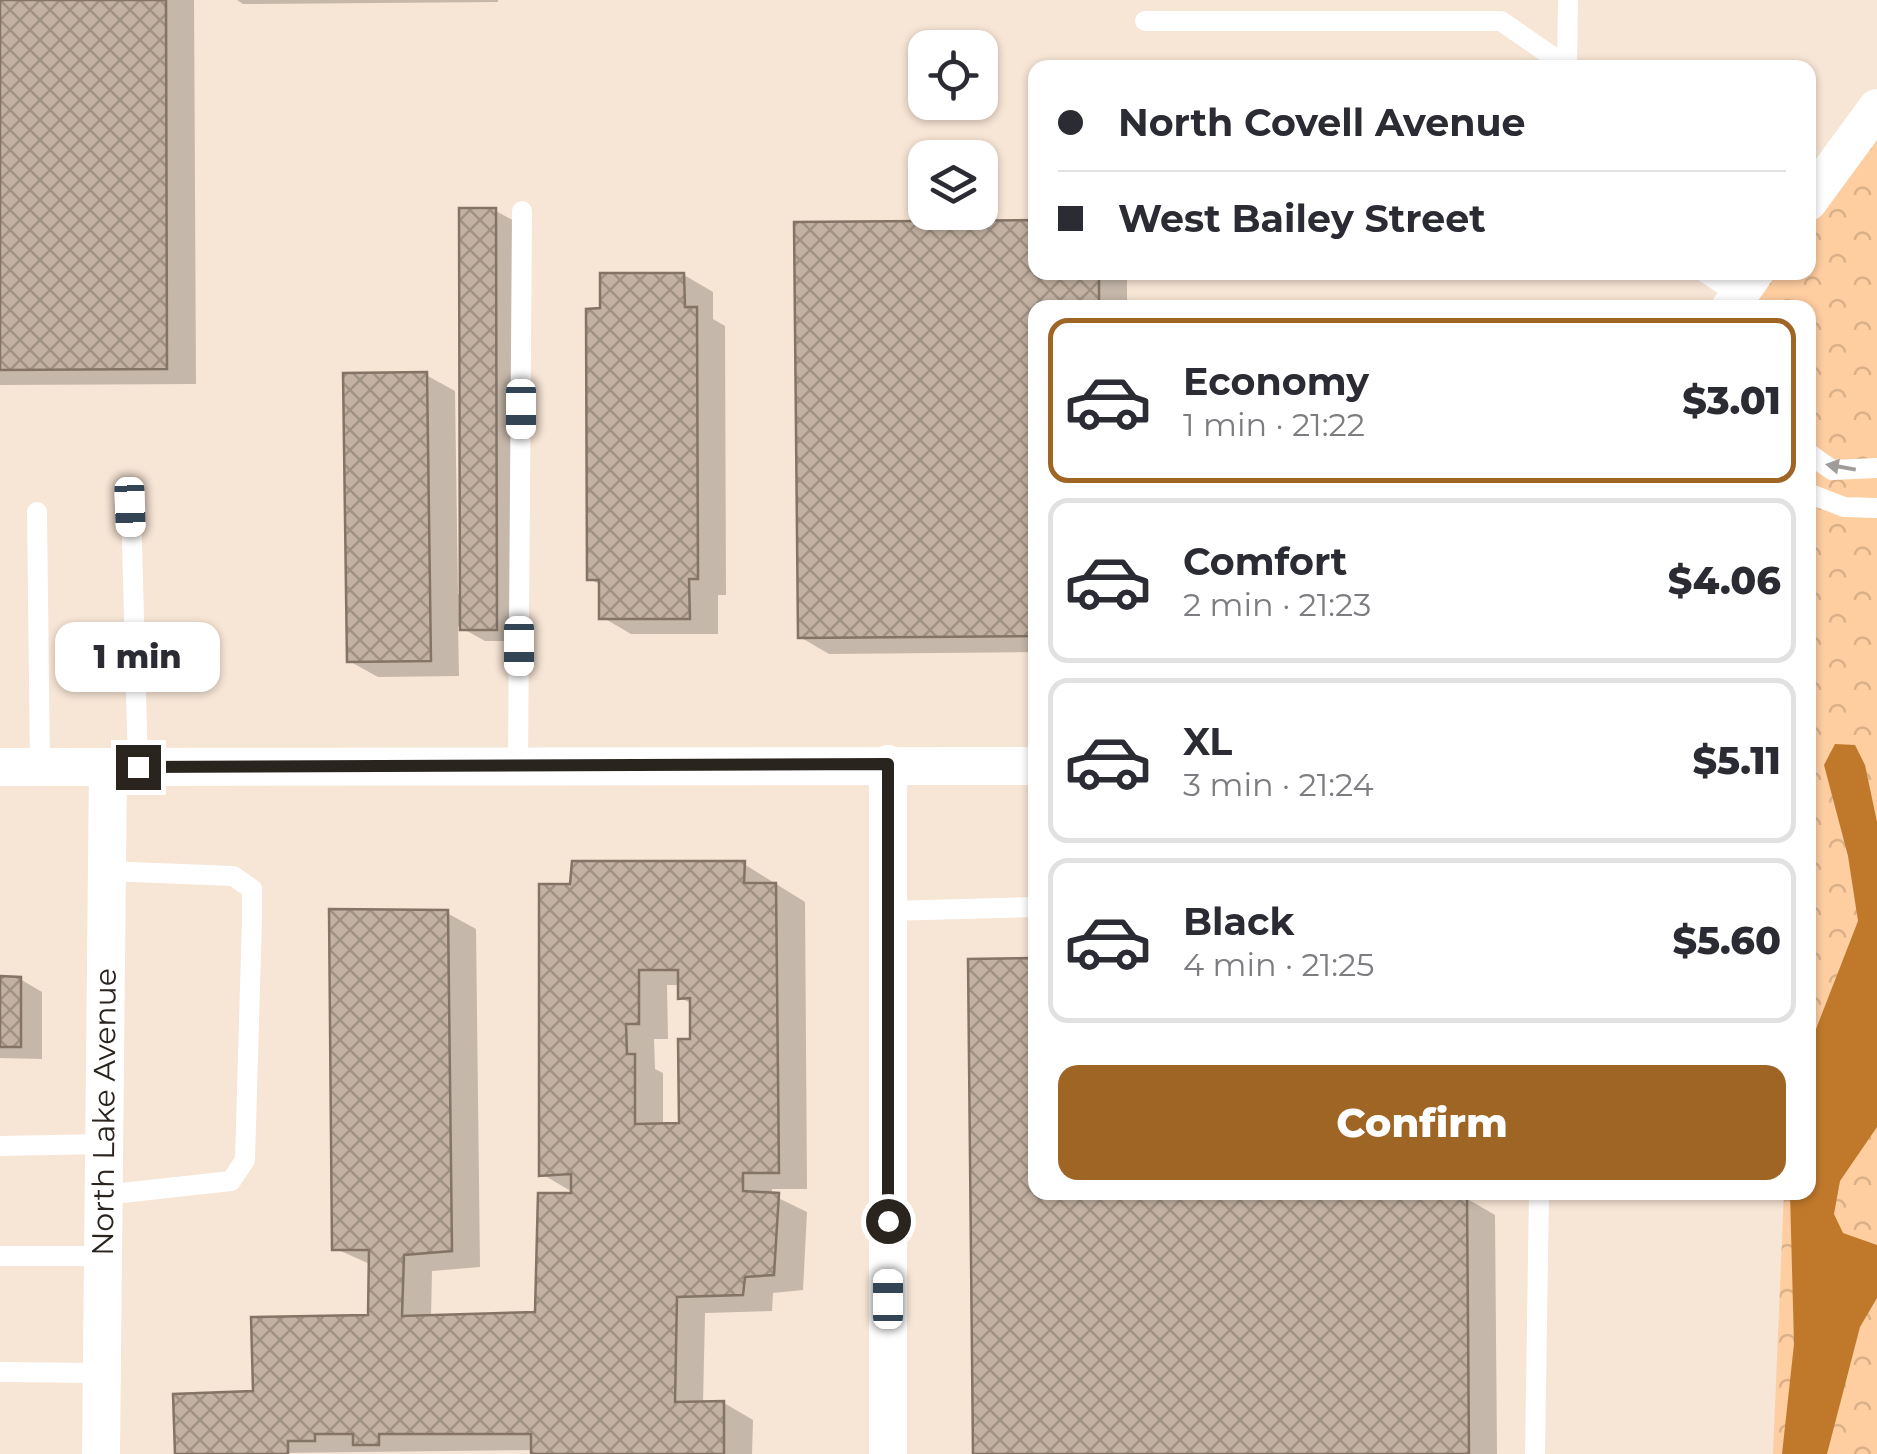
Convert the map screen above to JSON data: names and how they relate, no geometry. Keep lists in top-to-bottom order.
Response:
{
  "streets": {
    "street": ["North Lake Avenue"]
  },
  "page": {
    "banner": ["North Covell Avenue", "West Bailey Street"],
    "list": [
      {
        "name": "Economy",
        "note": "1 min · 21:22",
        "value": "$3.01"
      },
      {
        "name": "Comfort",
        "note": "2 min · 21:23",
        "value": "$4.06"
      },
      {
        "name": "XL",
        "note": "3 min · 21:24",
        "value": "$5.11"
      },
      {
        "name": "Black",
        "note": "4 min · 21:25",
        "value": "$5.60"
      }
    ],
    "bubble": "1 min",
    "buttons": "Confirm"
  }
}
